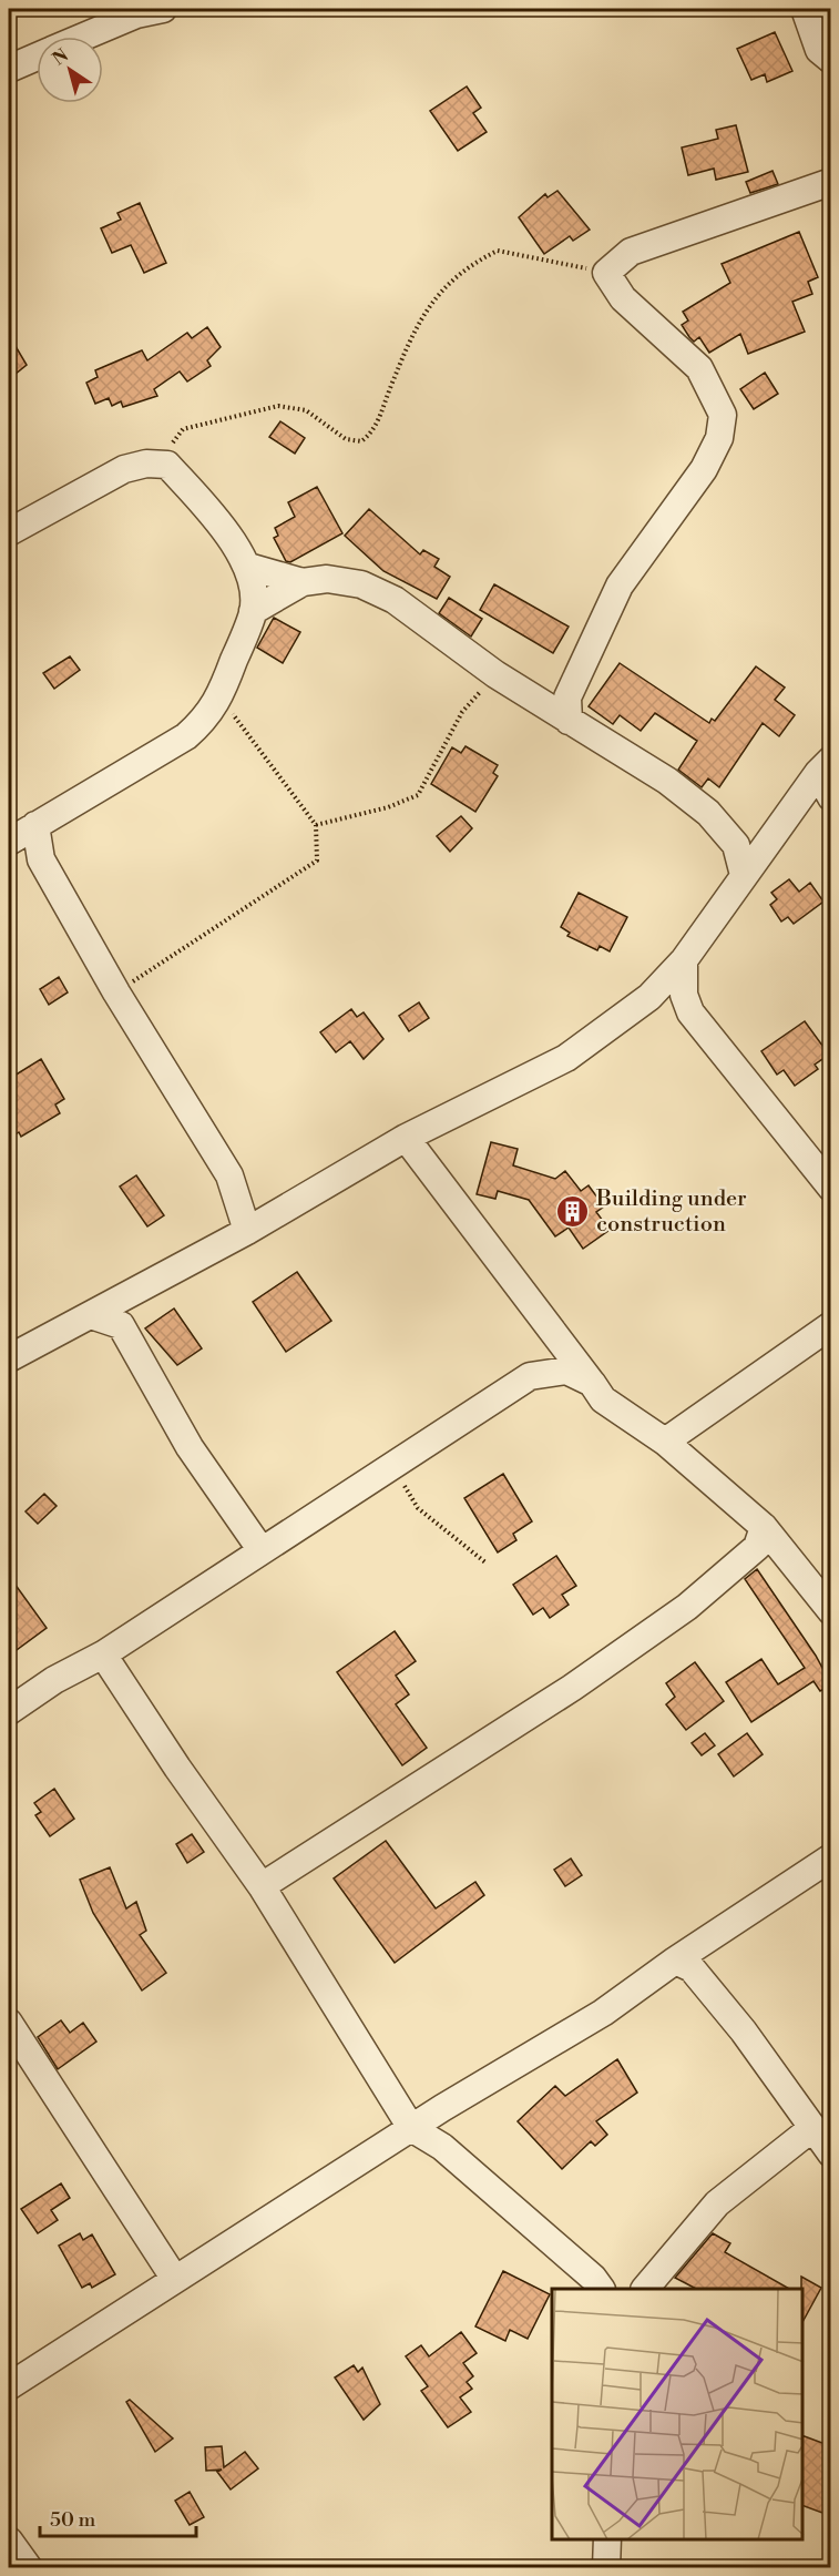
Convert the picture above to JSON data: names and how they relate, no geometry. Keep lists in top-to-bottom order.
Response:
{
  "places": {
    "building": ["Building under construction"]
  },
  "scale_bar": "50 m",
  "north": "top left"
}
